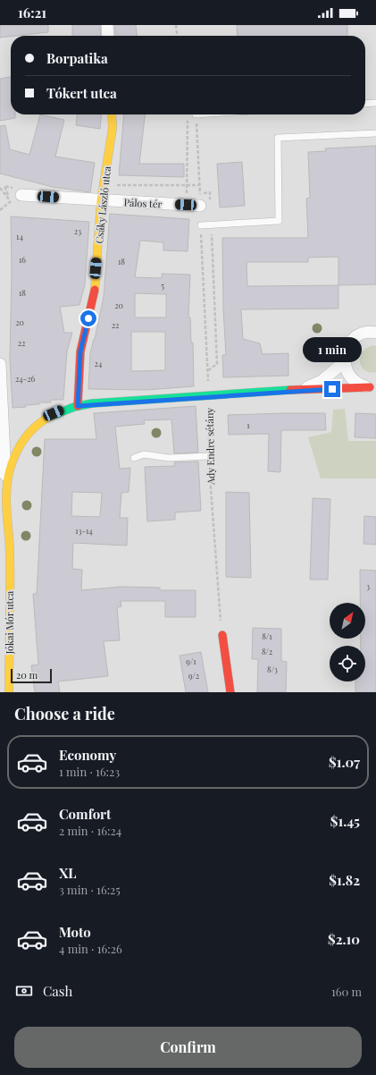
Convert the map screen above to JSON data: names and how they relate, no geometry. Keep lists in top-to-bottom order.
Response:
{
  "streets": {
    "street": ["Pálos tér", "Csáky László utca", "Jókai Mór utca"],
    "path": ["Ady Endre sétány"]
  },
  "crossings": [
    ["Pálos tér", "Csáky László utca"],
    ["Csáky László utca", "Jókai Mór utca"],
    ["Ady Endre sétány", "Jókai Mór utca"]
  ],
  "house_numbers": [
    "23",
    "14",
    "16",
    "18",
    "5",
    "18",
    "20",
    "20",
    "22",
    "22",
    "24",
    "24-26",
    "1",
    "13-14",
    "3",
    "8/1",
    "8/2",
    "9/1",
    "8/3",
    "9/2"
  ],
  "scale_bar": "20 m",
  "north": "top right",
  "page": {
    "status": "16:21",
    "banner": ["Borpatika", "Tókert utca"],
    "bubble": "1 min",
    "scale": "20 m",
    "heading": "Choose a ride",
    "list": [
      {
        "name": "Economy",
        "note": "1 min · 16:23",
        "value": "$1.07"
      },
      {
        "name": "Comfort",
        "note": "2 min · 16:24",
        "value": "$1.45"
      },
      {
        "name": "XL",
        "note": "3 min · 16:25",
        "value": "$1.82"
      },
      {
        "name": "Moto",
        "note": "4 min · 16:26",
        "value": "$2.10"
      }
    ],
    "pay": ["Cash", "160 m"],
    "buttons": "Confirm"
  }
}
